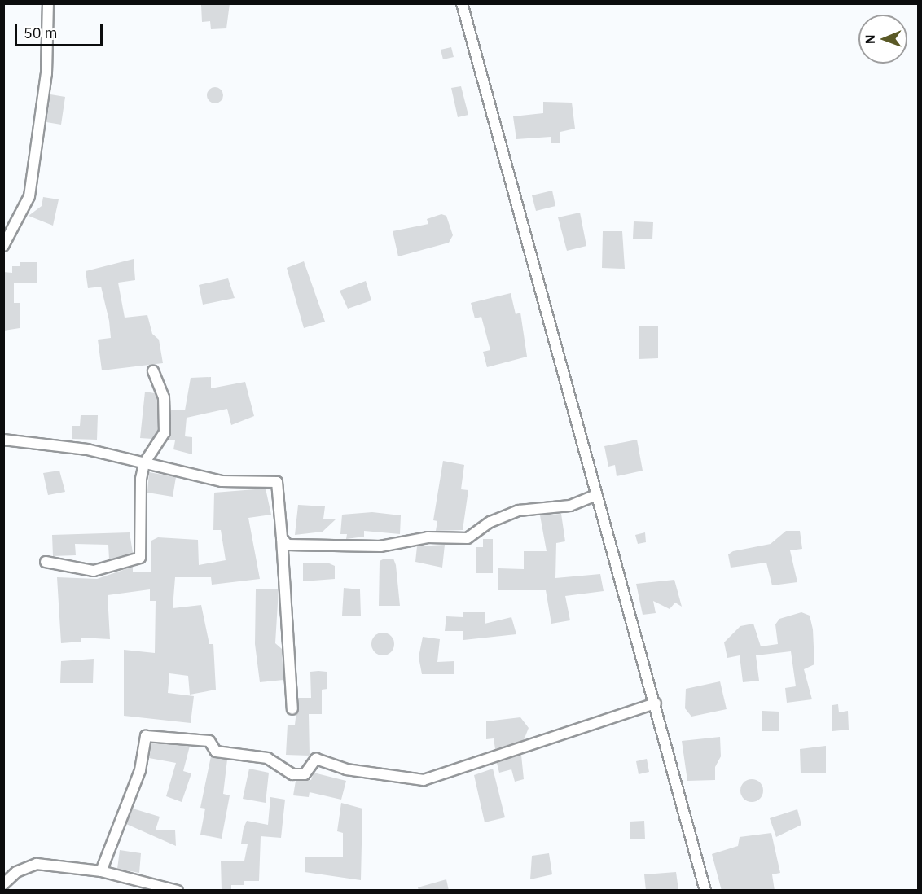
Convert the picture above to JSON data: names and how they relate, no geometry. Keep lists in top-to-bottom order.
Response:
{
  "scale_bar": "50 m",
  "north": "left"
}
